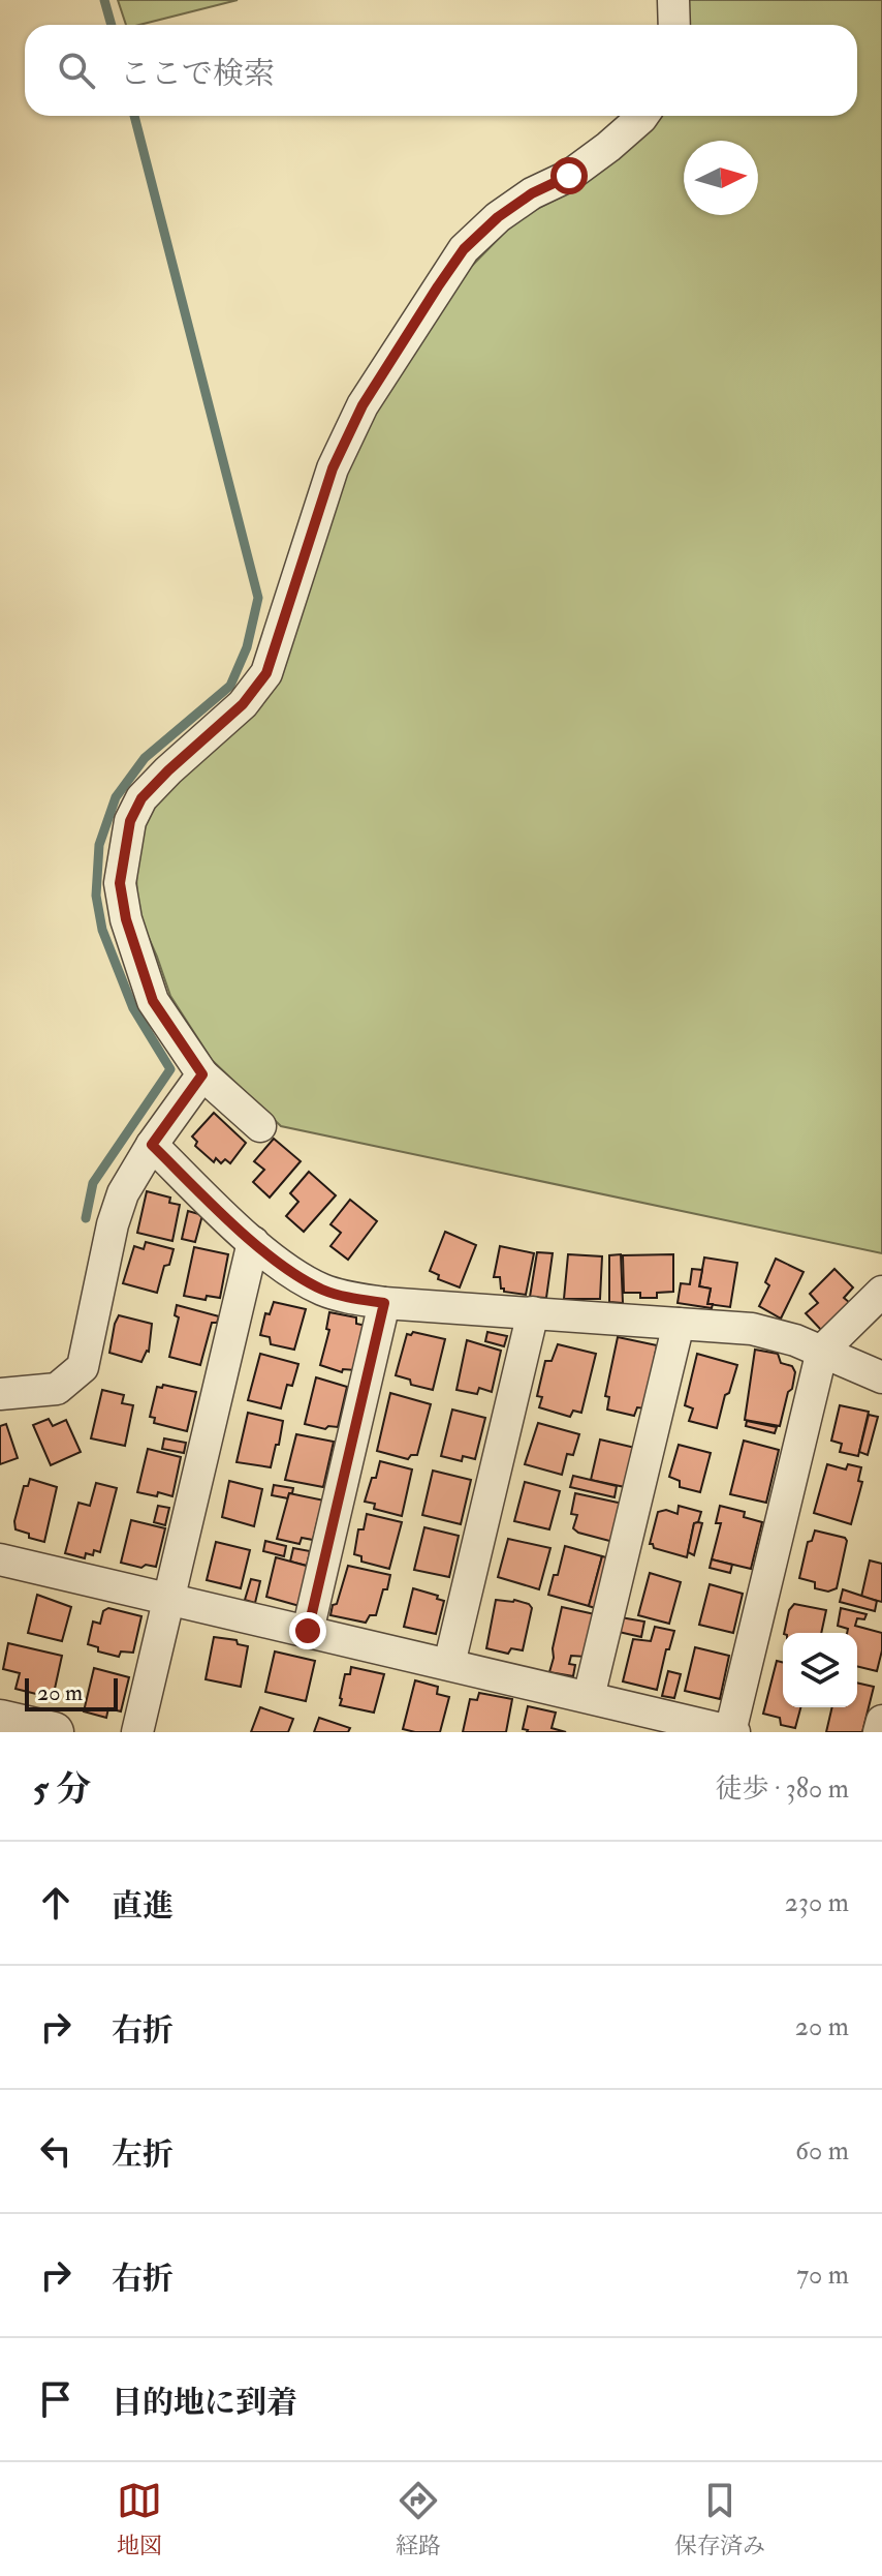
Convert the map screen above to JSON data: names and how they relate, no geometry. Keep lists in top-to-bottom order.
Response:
{
  "scale_bar": "20 m",
  "north": "right",
  "page": {
    "search": "ここで検索",
    "scale": "20 m",
    "heading": ["5 分", "徒歩 · 380 m"],
    "list": [
      ["直進", "230 m"],
      ["右折", "20 m"],
      ["左折", "60 m"],
      ["右折", "70 m"],
      "目的地に到着"
    ],
    "nav": ["地図", "経路", "保存済み"]
  }
}
